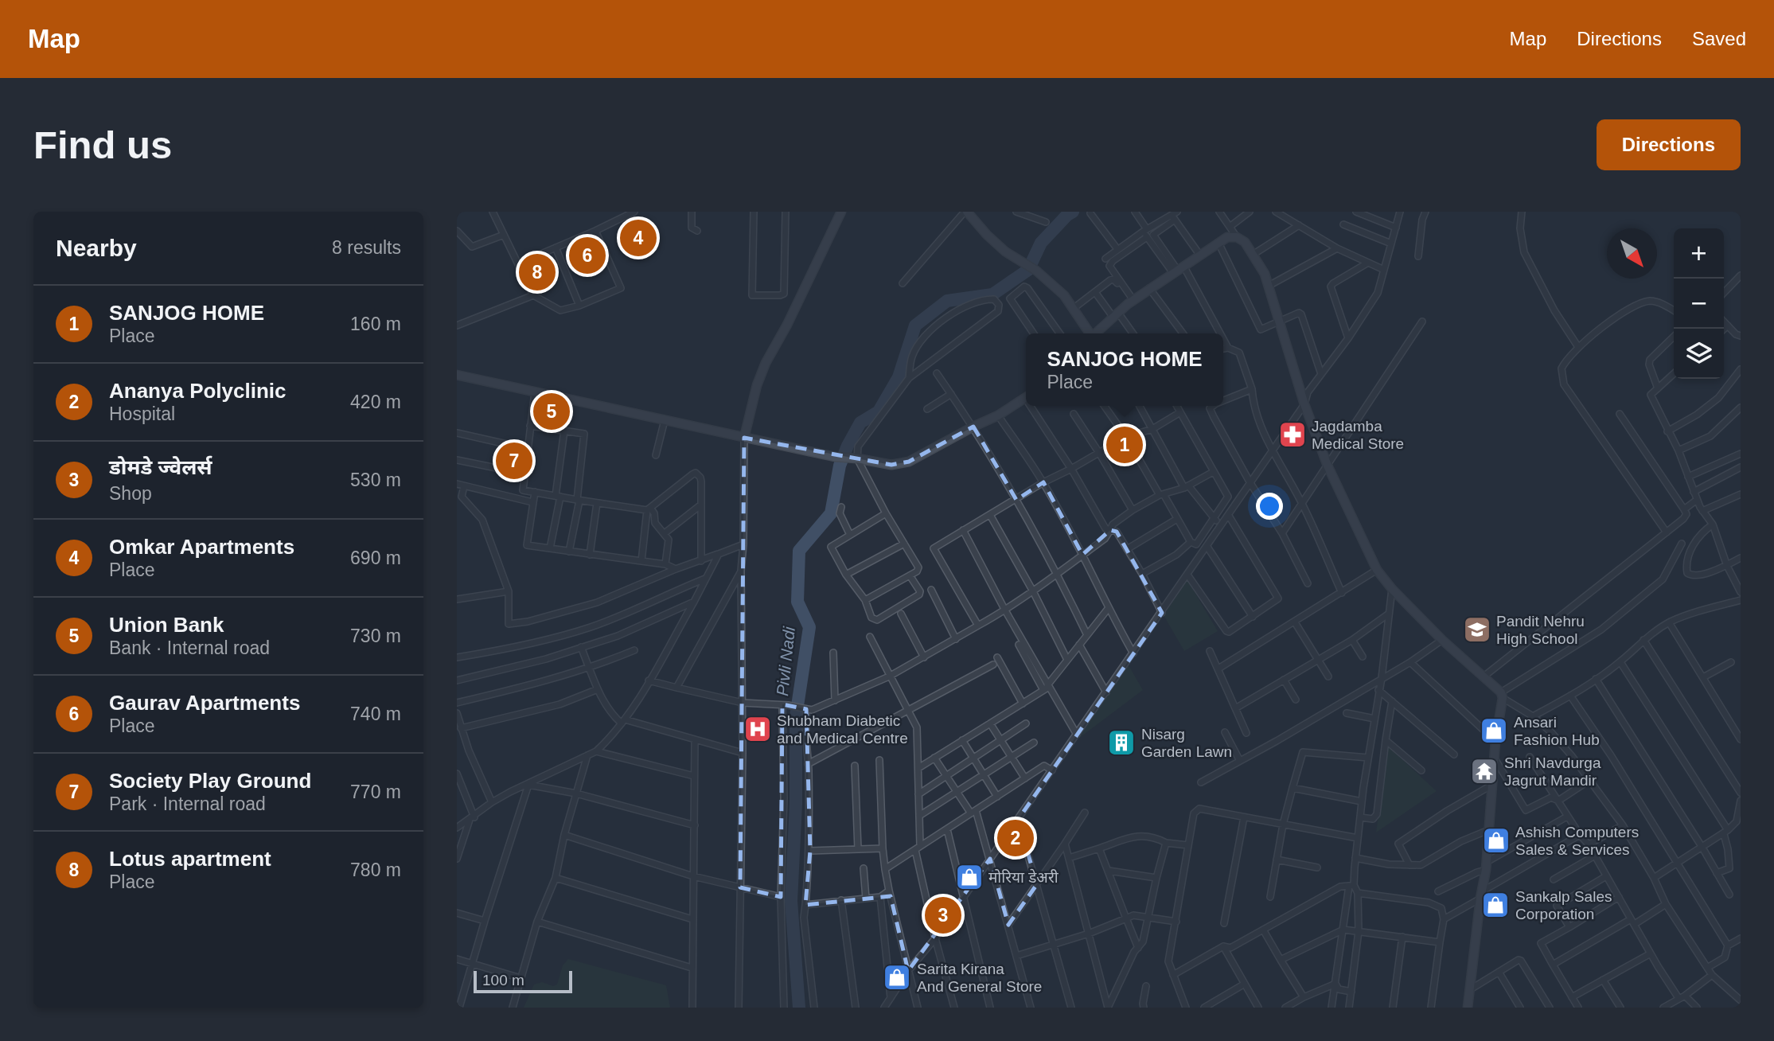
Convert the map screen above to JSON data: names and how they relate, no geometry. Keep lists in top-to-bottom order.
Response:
{
  "water": ["Pivli Nadi"],
  "places": {
    "pharmacy": ["Jagdamba Medical Store"],
    "school or university": ["Pandit Nehru High School"],
    "hospital": ["Shubham Diabetic and Medical Centre"],
    "shop": [
      "Ansari Fashion Hub",
      "Ashish Computers Sales & Services",
      "मोरिया डेअरी",
      "Sankalp Sales Corporation",
      "Sarita Kirana And General Store"
    ],
    "building": ["Nisarg Garden Lawn"],
    "temple": ["Shri Navdurga Jagrut Mandir"]
  },
  "scale_bar": "100 m",
  "north": "bottom right",
  "page": {
    "header": "Map",
    "nav": ["Map", "Directions", "Saved"],
    "buttons": "Directions",
    "title": "Find us",
    "heading": ["Nearby", "8 results"],
    "pins": [
      "4",
      "6",
      "8",
      "5",
      "1",
      "7",
      "2",
      "3"
    ],
    "map_buttons": ["+", "−"],
    "list": [
      {
        "mark": "1",
        "name": "SANJOG HOME",
        "note": "Place",
        "value": "160 m"
      },
      {
        "mark": "2",
        "name": "Ananya Polyclinic",
        "note": "Hospital",
        "value": "420 m"
      },
      {
        "mark": "3",
        "name": "डोमडे ज्वेलर्स",
        "note": "Shop",
        "value": "530 m"
      },
      {
        "mark": "4",
        "name": "Omkar Apartments",
        "note": "Place",
        "value": "690 m"
      },
      {
        "mark": "5",
        "name": "Union Bank",
        "note": "Bank · Internal road",
        "value": "730 m"
      },
      {
        "mark": "6",
        "name": "Gaurav Apartments",
        "note": "Place",
        "value": "740 m"
      },
      {
        "mark": "7",
        "name": "Society Play Ground",
        "note": "Park · Internal road",
        "value": "770 m"
      },
      {
        "mark": "8",
        "name": "Lotus apartment",
        "note": "Place",
        "value": "780 m"
      }
    ],
    "popup": ["SANJOG HOME", "Place"],
    "scale": "100 m"
  }
}
